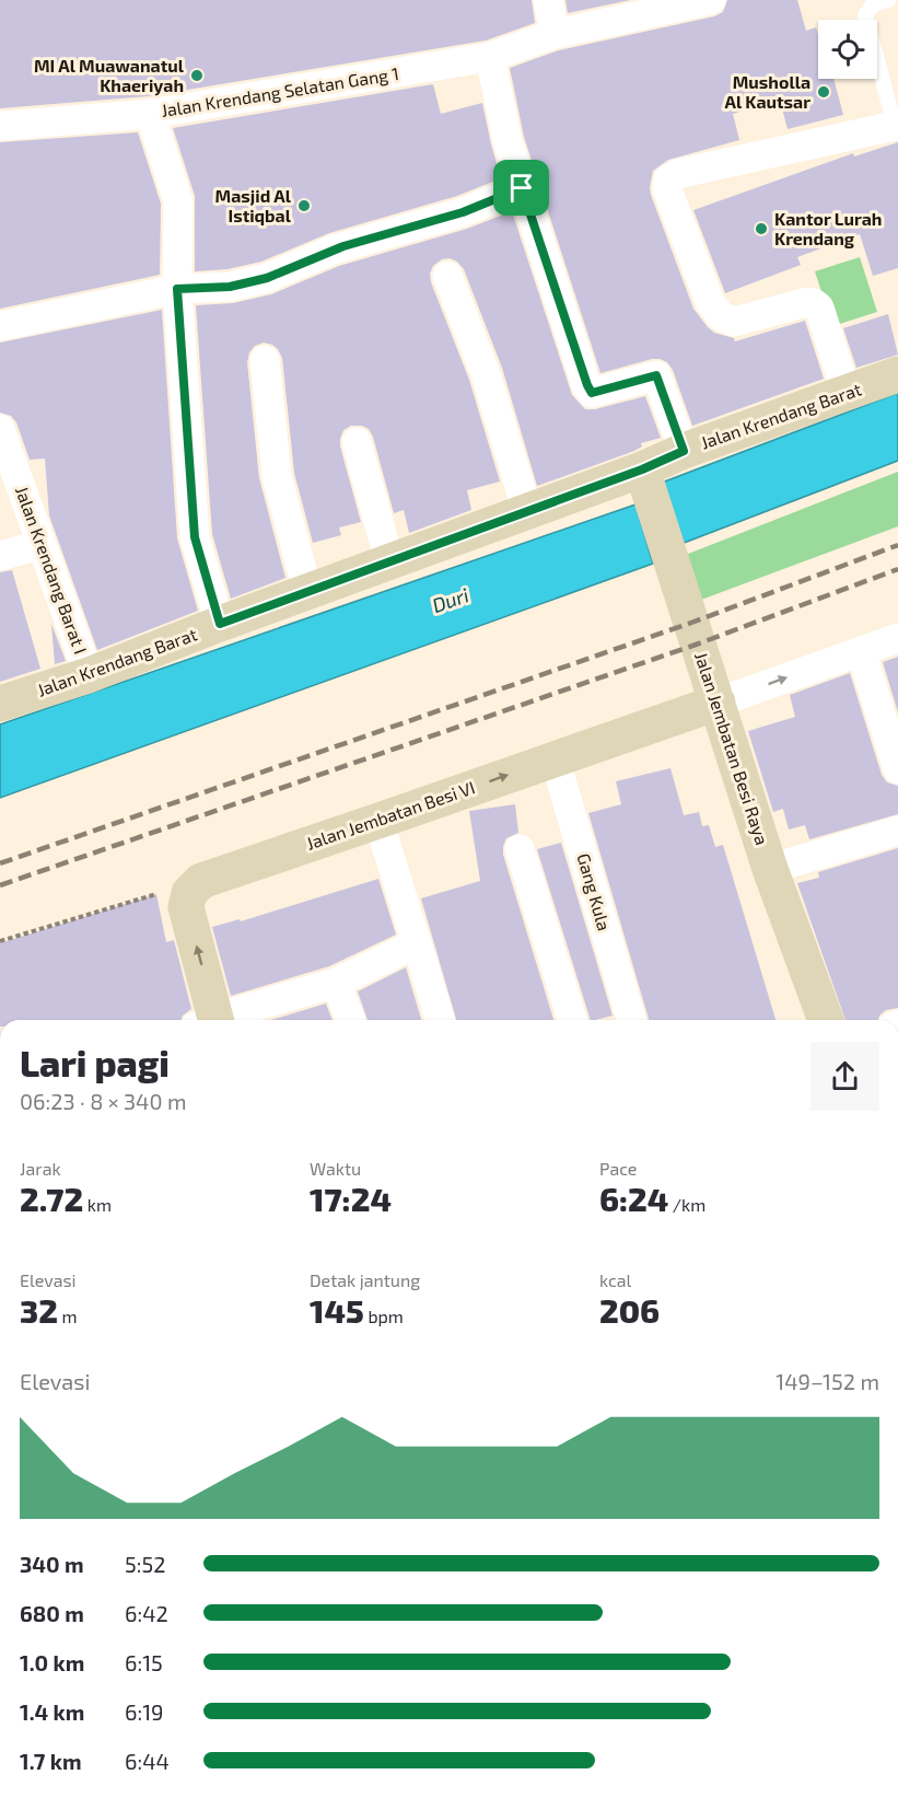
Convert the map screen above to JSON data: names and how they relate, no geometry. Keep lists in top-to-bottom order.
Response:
{
  "streets": {
    "street": [
      "Jalan Krendang Selatan Gang 1",
      "Jalan Krendang Barat",
      "Jalan Krendang Barat I",
      "Jalan Jembatan Besi Raya",
      "Jalan Jembatan Besi VI",
      "Gang Kula"
    ]
  },
  "crossings": [
    ["Jalan Krendang Barat", "Jalan Krendang Barat I"],
    ["Jalan Krendang Barat", "Jalan Jembatan Besi Raya"],
    ["Jalan Jembatan Besi Raya", "Jalan Jembatan Besi VI"],
    ["Jalan Jembatan Besi VI", "Gang Kula"]
  ],
  "water": ["Duri"],
  "places": [
    "MI Al Muawanatul Khaeriyah",
    "Musholla Al Kautsar",
    "Masjid Al Istiqbal",
    "Kantor Lurah Krendang"
  ],
  "page": {
    "heading": ["Lari pagi", "06:23 · 8 × 340 m"],
    "stats": [
      ["Jarak", "2.72 km"],
      ["Waktu", "17:24"],
      ["Pace", "6:24 /km"],
      ["Elevasi", "32 m"],
      ["Detak jantung", "145 bpm"],
      ["kcal", "206"]
    ],
    "chart": ["Elevasi", "149–152 m"],
    "list": [
      {
        "name": "340 m",
        "note": "5:52"
      },
      {
        "name": "680 m",
        "note": "6:42"
      },
      {
        "name": "1.0 km",
        "note": "6:15"
      },
      {
        "name": "1.4 km",
        "note": "6:19"
      },
      {
        "name": "1.7 km",
        "note": "6:44"
      }
    ]
  }
}
